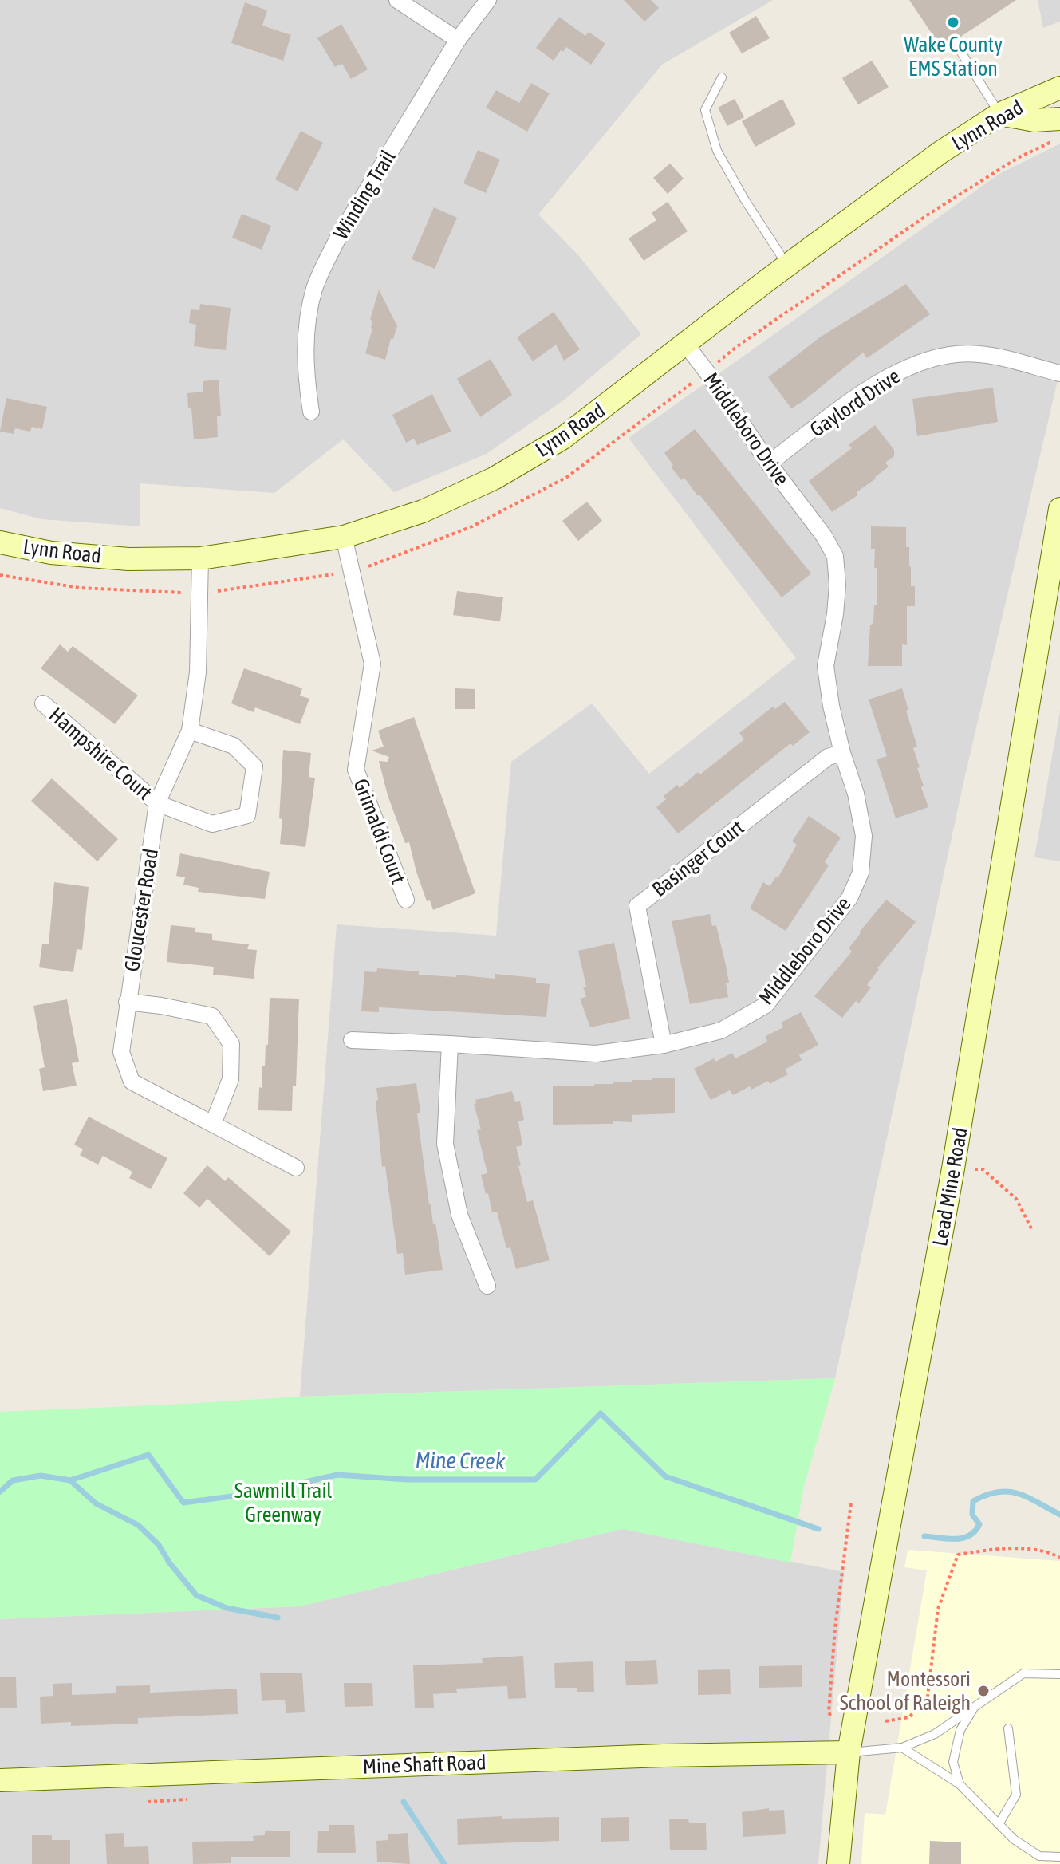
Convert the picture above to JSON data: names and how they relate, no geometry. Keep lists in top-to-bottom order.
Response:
{
  "streets": {
    "main road": ["Lynn Road", "Lead Mine Road", "Mine Shaft Road"],
    "street": [
      "Winding Trail",
      "Gaylord Drive",
      "Middleboro Drive",
      "Hampshire Court",
      "Grimaldi Court",
      "Basinger Court",
      "Gloucester Road"
    ]
  },
  "crossings": [
    ["Lynn Road", "Middleboro Drive"],
    ["Lynn Road", "Grimaldi Court"],
    ["Lynn Road", "Gloucester Road"],
    ["Gaylord Drive", "Middleboro Drive"],
    ["Middleboro Drive", "Basinger Court"],
    ["Hampshire Court", "Gloucester Road"],
    ["Lead Mine Road", "Mine Shaft Road"]
  ],
  "water": ["Mine Creek"],
  "parks": ["Sawmill Trail Greenway"],
  "places": ["Wake County EMS Station", "Montessori School of Raleigh"]
}
